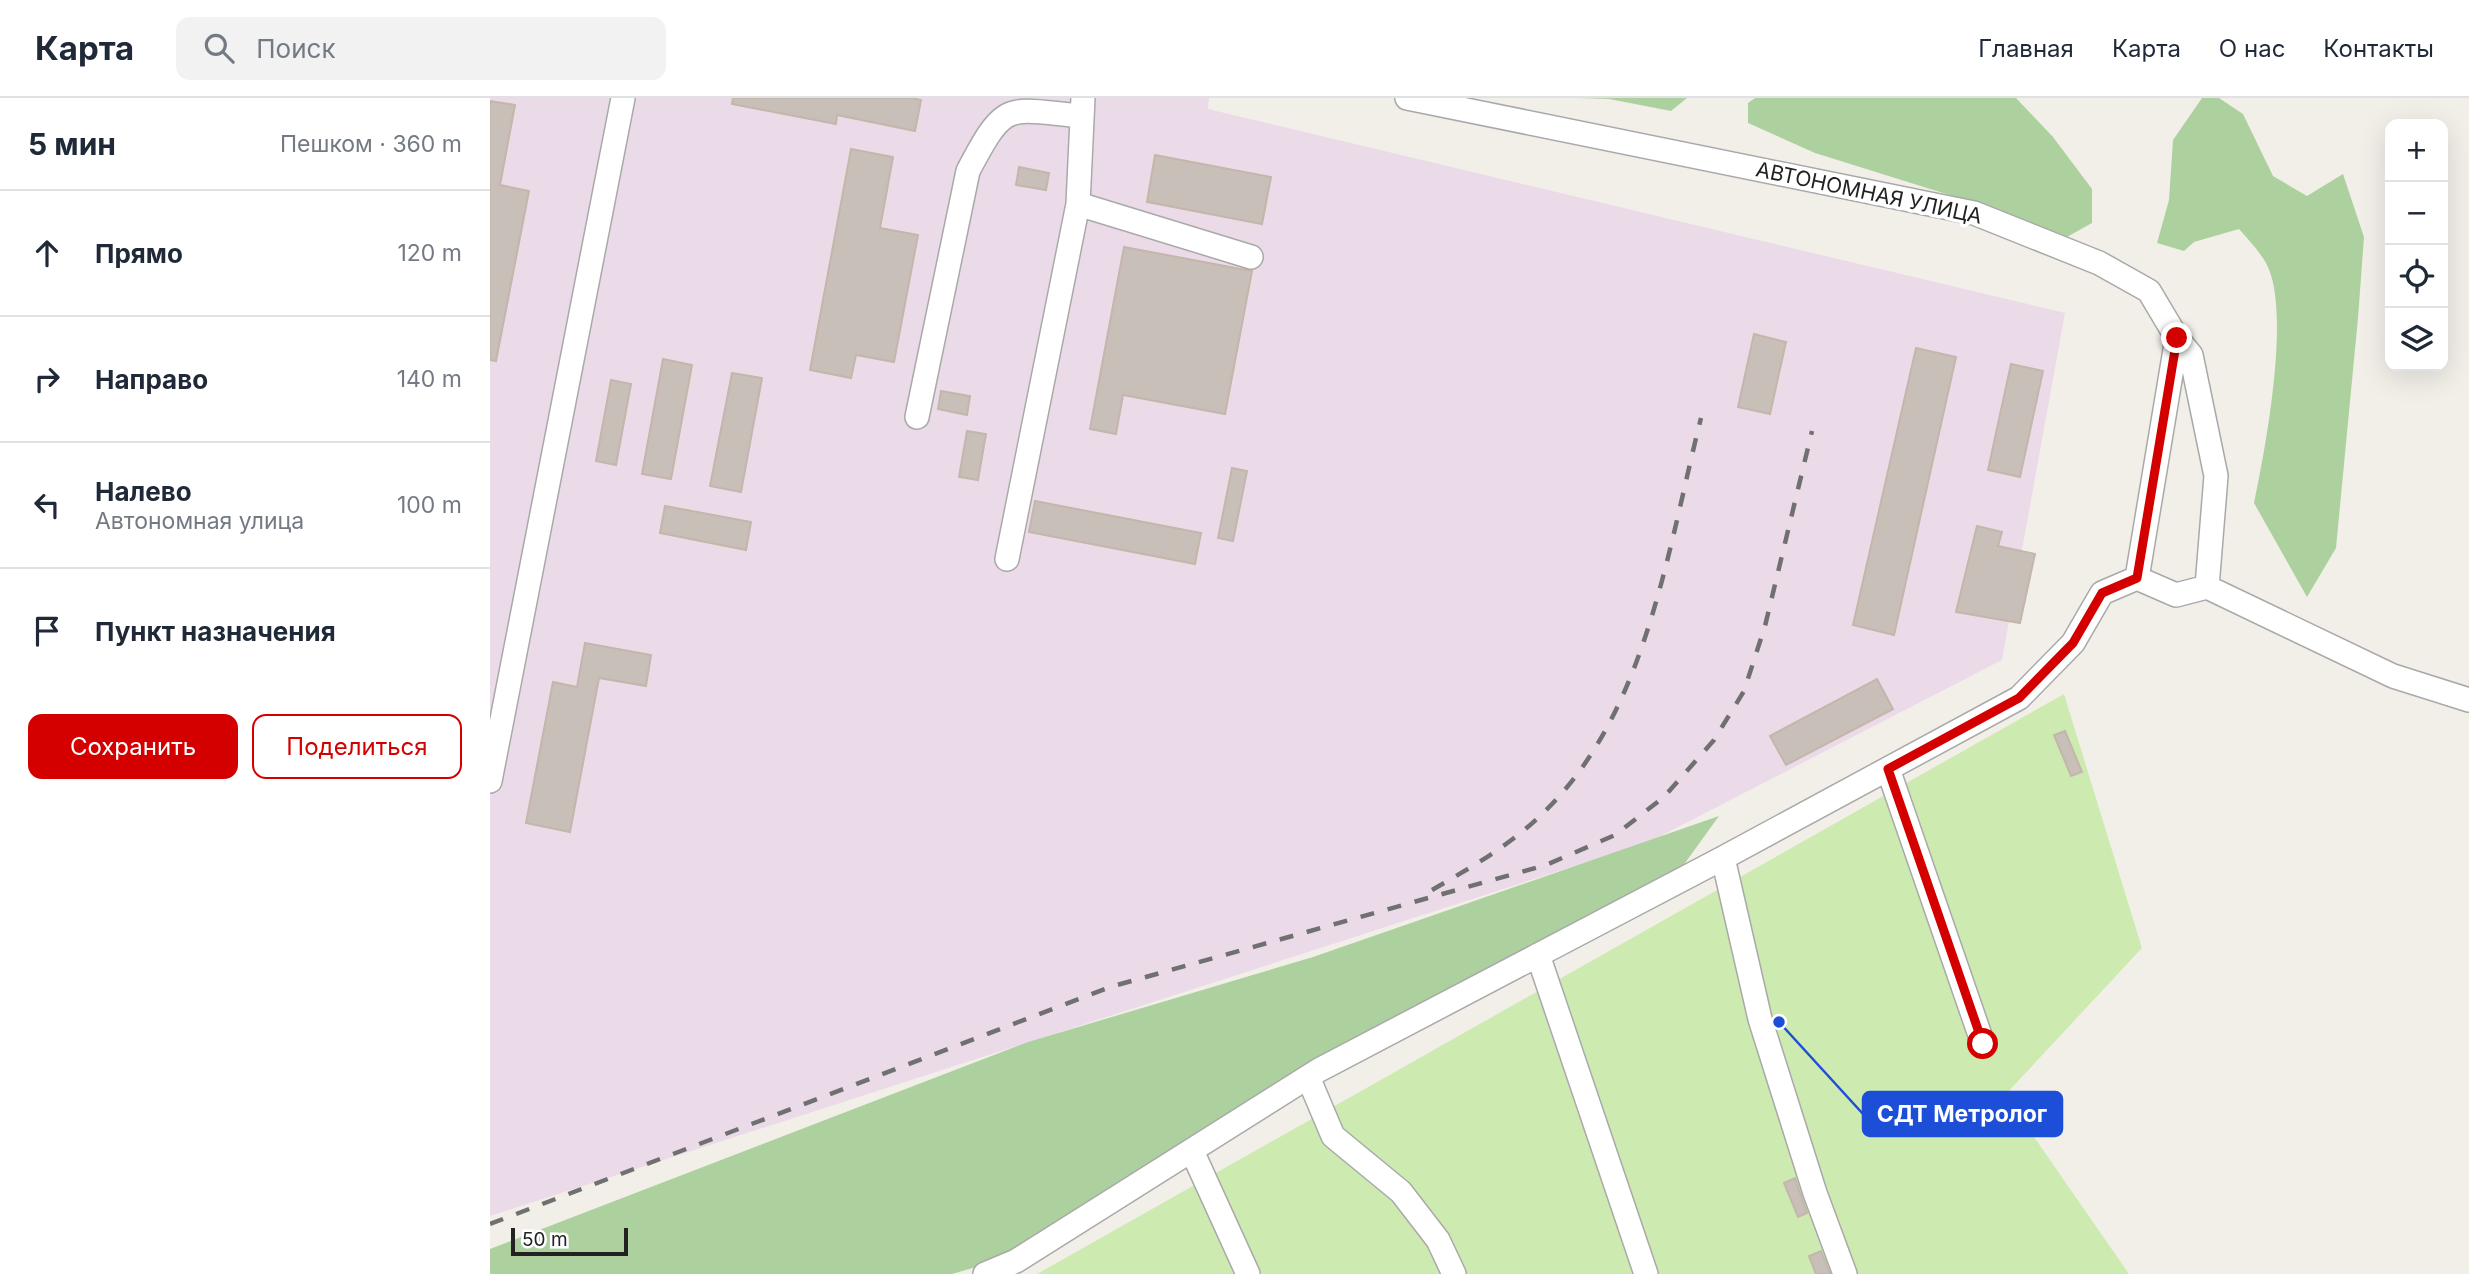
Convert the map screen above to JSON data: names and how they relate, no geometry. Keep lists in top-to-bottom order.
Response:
{
  "streets": {
    "street": ["АВТОНОМНАЯ УЛИЦА"]
  },
  "places": ["СДТ Метролог"],
  "scale_bar": "50 m",
  "page": {
    "header": "Карта",
    "search": "Поиск",
    "nav": [
      "Главная",
      "Карта",
      "О нас",
      "Контакты"
    ],
    "heading": ["5 мин", "Пешком · 360 m"],
    "map_buttons": ["+", "−"],
    "list": [
      ["Прямо", "120 m"],
      ["Направо", "140 m"],
      ["Налево", "Автономная улица", "100 m"],
      "Пункт назначения"
    ],
    "buttons": ["Сохранить", "Поделиться"],
    "scale": "50 m"
  }
}
